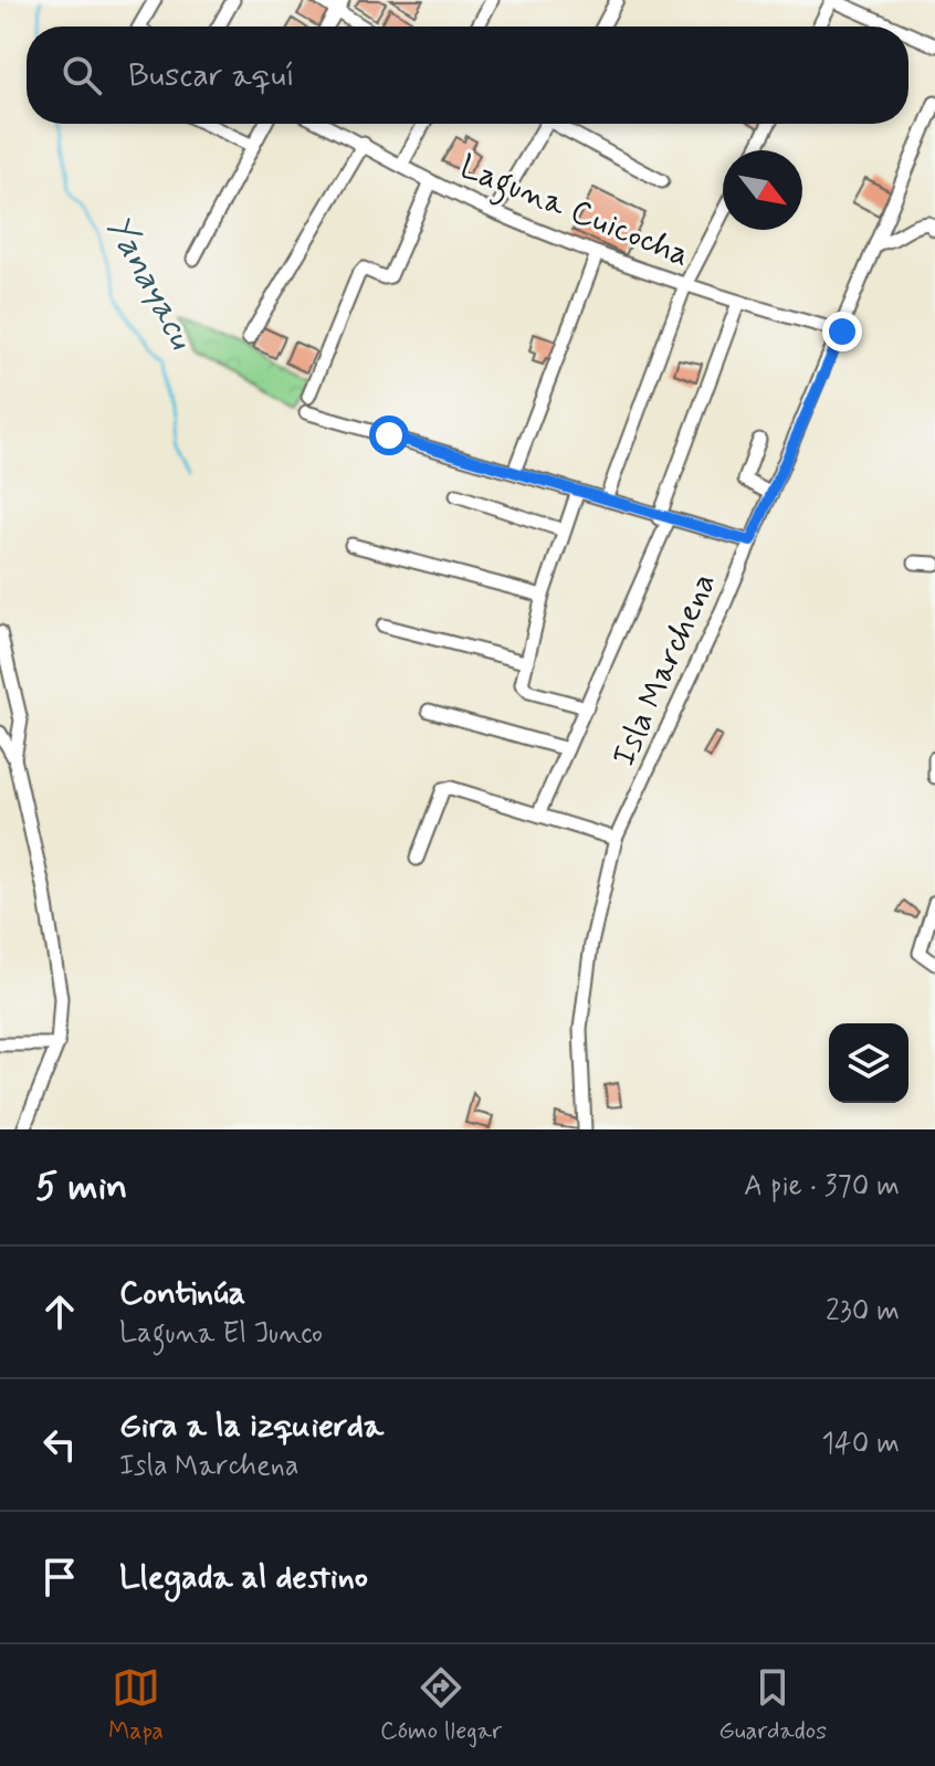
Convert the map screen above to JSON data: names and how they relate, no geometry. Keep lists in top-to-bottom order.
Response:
{
  "streets": {
    "street": ["Laguna Cuicocha", "Isla Marchena"]
  },
  "crossings": [
    ["Laguna Cuicocha", "Isla Marchena"]
  ],
  "water": ["Yanayacu"],
  "north": "bottom right",
  "page": {
    "search": "Buscar aquí",
    "heading": ["5 min", "A pie · 370 m"],
    "list": [
      ["Continúa", "Laguna El Junco", "230 m"],
      ["Gira a la izquierda", "Isla Marchena", "140 m"],
      "Llegada al destino"
    ],
    "nav": ["Mapa", "Cómo llegar", "Guardados"]
  }
}
